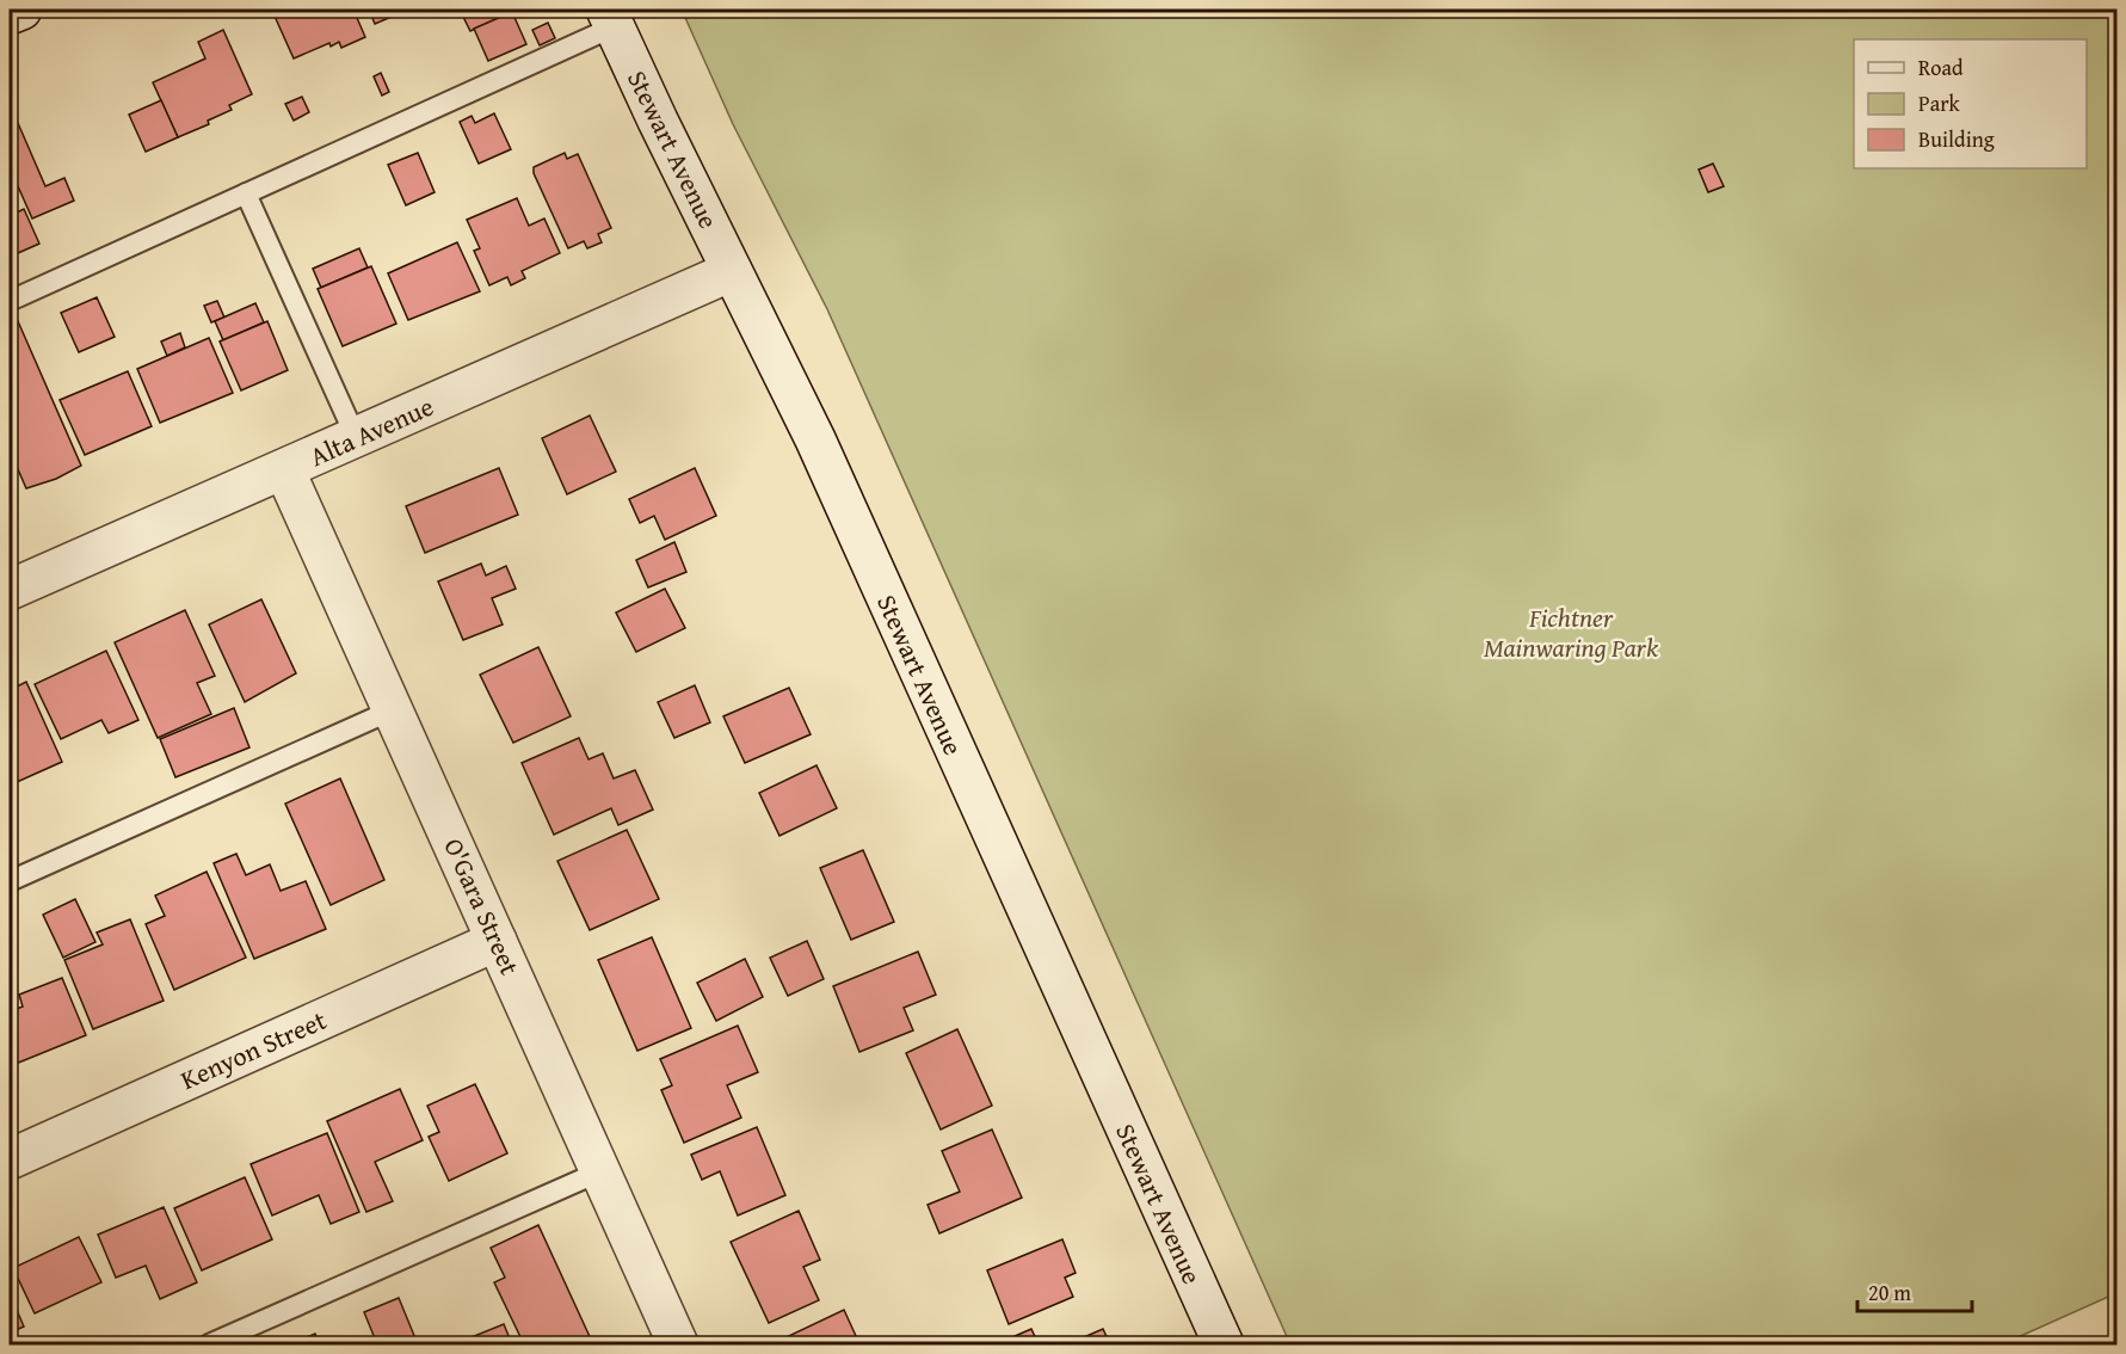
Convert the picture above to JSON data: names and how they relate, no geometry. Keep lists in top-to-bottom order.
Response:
{
  "streets": {
    "street": [
      "Stewart Avenue",
      "Alta Avenue",
      "O'Gara Street",
      "Kenyon Street"
    ]
  },
  "crossings": [
    ["Stewart Avenue", "Alta Avenue"],
    ["Alta Avenue", "O'Gara Street"],
    ["O'Gara Street", "Kenyon Street"]
  ],
  "parks": ["Fichtner Mainwaring Park"],
  "legend": ["Road", "Park", "Building"],
  "scale_bar": "20 m"
}
